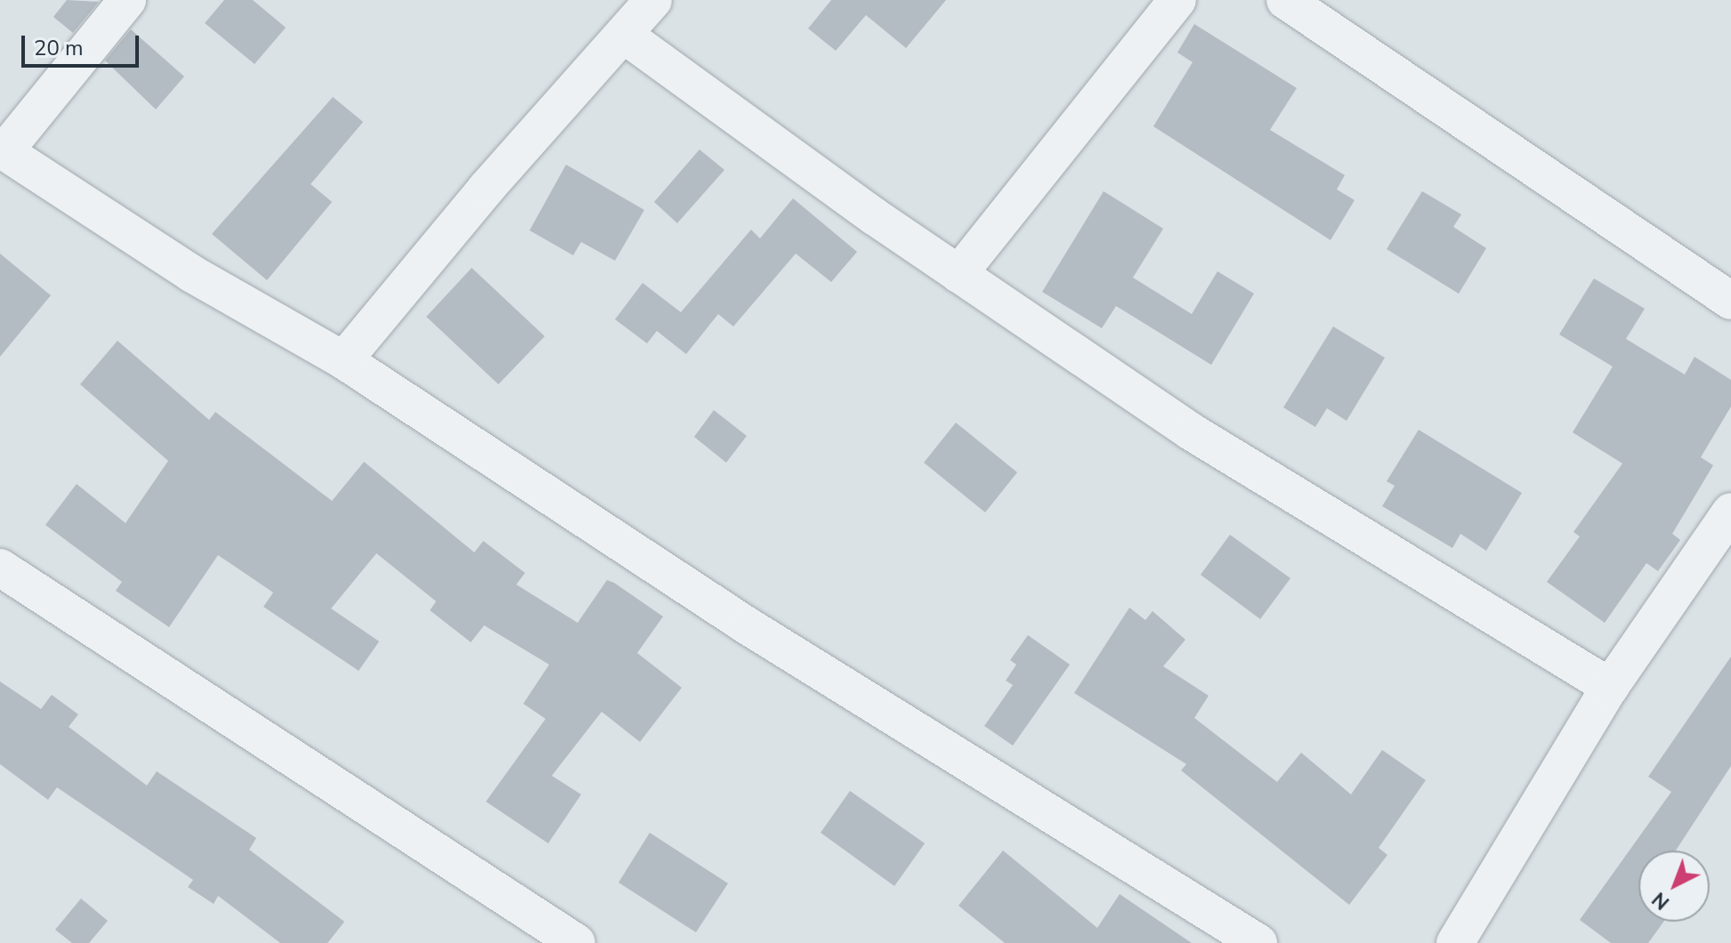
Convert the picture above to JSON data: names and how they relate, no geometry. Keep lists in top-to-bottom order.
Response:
{
  "scale_bar": "20 m",
  "north": "bottom left"
}
